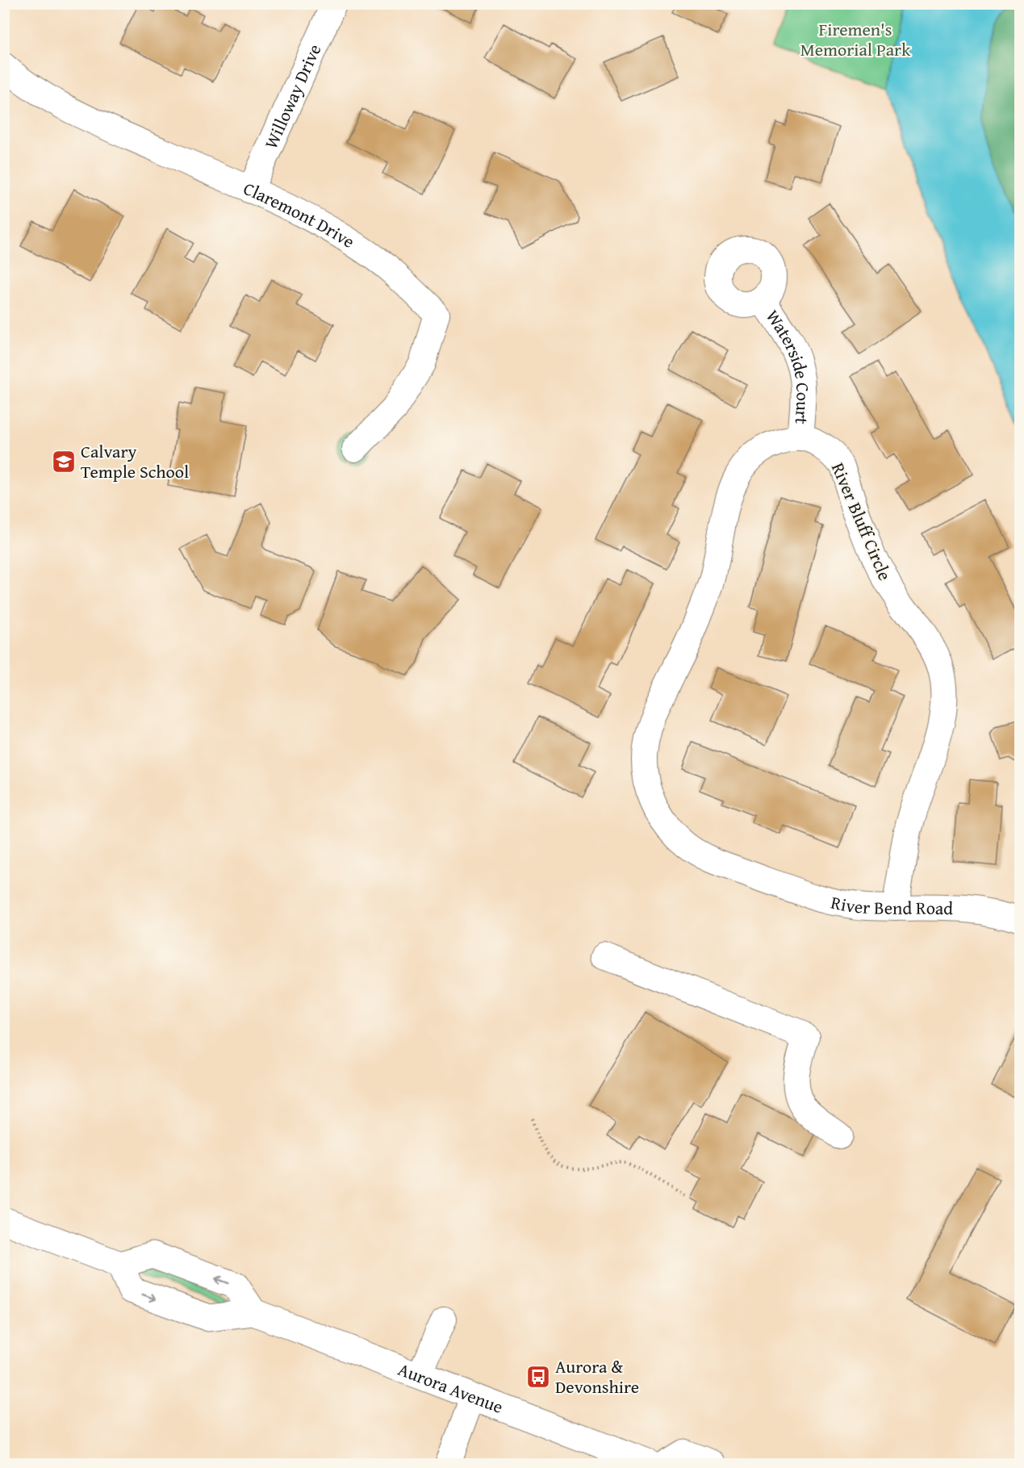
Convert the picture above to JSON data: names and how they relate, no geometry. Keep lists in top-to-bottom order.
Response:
{
  "streets": {
    "main road": ["Aurora Avenue"],
    "street": [
      "Willoway Drive",
      "Claremont Drive",
      "Waterside Court",
      "River Bluff Circle",
      "River Bend Road"
    ]
  },
  "crossings": [
    ["Willoway Drive", "Claremont Drive"],
    ["Waterside Court", "River Bluff Circle"],
    ["Waterside Court", "River Bend Road"],
    ["River Bluff Circle", "River Bend Road"]
  ],
  "parks": ["Firemen's Memorial Park"],
  "places": {
    "school or university": ["Calvary Temple School"],
    "bus stop": ["Aurora & Devonshire"]
  }
}
